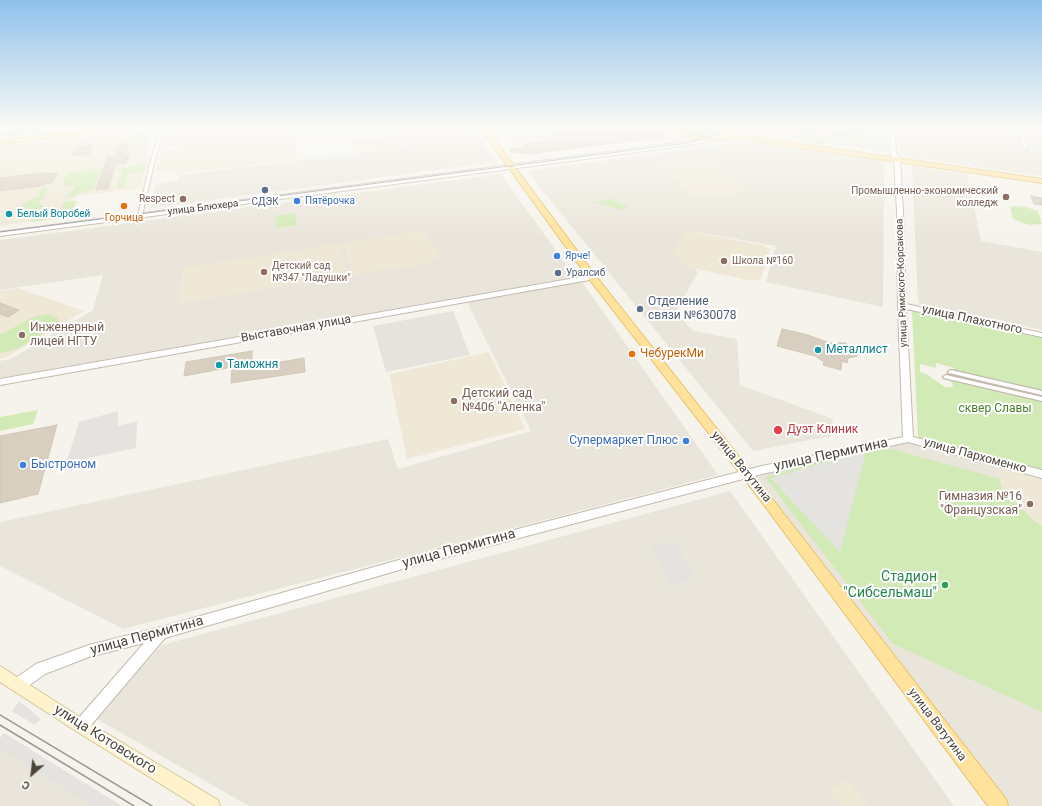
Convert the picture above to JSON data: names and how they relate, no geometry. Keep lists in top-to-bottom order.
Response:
{
  "streets": {
    "main road": ["улица Ватутина", "улица Котовского"],
    "street": [
      "улица Блюхера",
      "улица Римского-Корсакова",
      "улица Плахотного",
      "Выставочная улица",
      "улица Пермитина",
      "улица Пархоменко"
    ]
  },
  "crossings": [
    ["улица Римского-Корсакова", "улица Плахотного"],
    ["улица Римского-Корсакова", "улица Пермитина"],
    ["улица Римского-Корсакова", "улица Пархоменко"],
    ["Выставочная улица", "улица Ватутина"],
    ["улица Пермитина", "улица Пархоменко"],
    ["улица Пермитина", "улица Ватутина"],
    ["улица Пермитина", "улица Котовского"]
  ],
  "parks": ["сквер Славы"],
  "places": [
    "СДЭК",
    "Промышленно-экономический колледж",
    "Respect",
    "Пятёрочка",
    "Горчица",
    "Белый Воробей",
    "Ярче!",
    "Школа №160",
    "Детский сад №347 \"Ладушки\"",
    "Уралсиб",
    "Отделение связи №630078",
    "Инженерный лицей НГТУ",
    "Металлист",
    "ЧебурекМи",
    "Таможня",
    "Детский сад №406 \"Аленка\"",
    "Дуэт Клиник",
    "Супермаркет Плюс",
    "Быстроном",
    "Гимназия №16 \"Французская\"",
    "Стадион \"Сибсельмаш\""
  ],
  "north": "bottom left"
}
